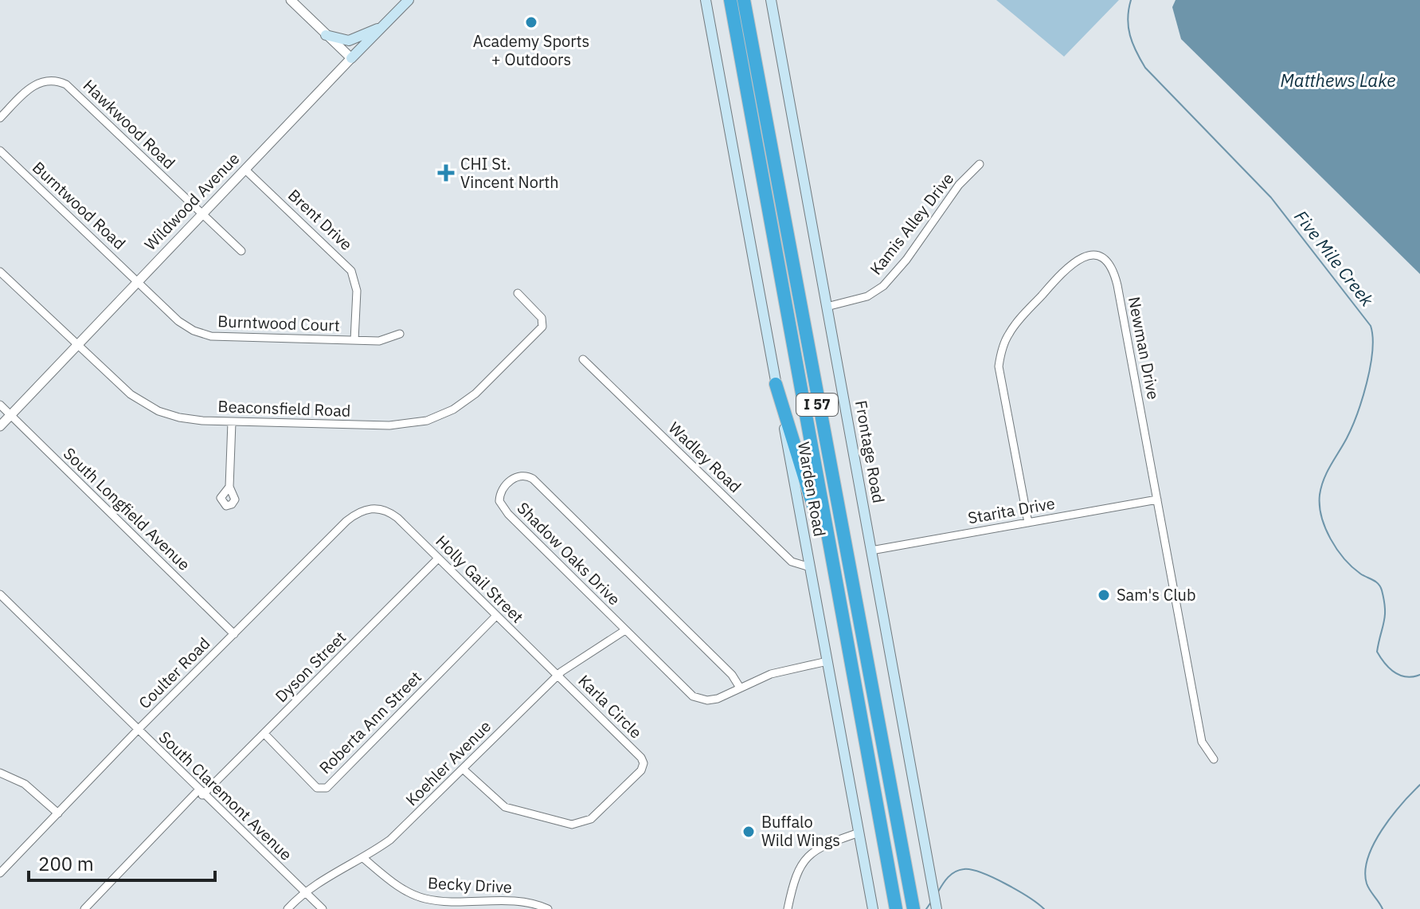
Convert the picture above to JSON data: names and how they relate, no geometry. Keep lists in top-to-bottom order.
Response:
{
  "streets": {
    "highway": ["I 57"],
    "main road": ["Wildwood Avenue", "Frontage Road", "Warden Road"],
    "street": [
      "Hawkwood Road",
      "Burntwood Road",
      "Brent Drive",
      "Kamis Alley Drive",
      "Burntwood Court",
      "Newman Drive",
      "Beaconsfield Road",
      "Wadley Road",
      "South Longfield Avenue",
      "Starita Drive",
      "Shadow Oaks Drive",
      "Holly Gail Street",
      "Dyson Street",
      "Coulter Road",
      "Karla Circle",
      "Roberta Ann Street",
      "Koehler Avenue",
      "South Claremont Avenue",
      "Becky Drive"
    ]
  },
  "crossings": [
    ["Hawkwood Road", "Wildwood Avenue"],
    ["Wildwood Avenue", "Burntwood Road"],
    ["Wildwood Avenue", "Brent Drive"],
    ["Wildwood Avenue", "Burntwood Court"],
    ["Wildwood Avenue", "Beaconsfield Road"],
    ["Wildwood Avenue", "South Longfield Avenue"],
    ["Burntwood Road", "Burntwood Court"],
    ["Brent Drive", "Burntwood Court"],
    ["Kamis Alley Drive", "Frontage Road"],
    ["Newman Drive", "Starita Drive"],
    ["Frontage Road", "Starita Drive"],
    ["Wadley Road", "Warden Road"],
    ["Warden Road", "Shadow Oaks Drive"],
    ["South Longfield Avenue", "Coulter Road"],
    ["Shadow Oaks Drive", "Koehler Avenue"],
    ["Holly Gail Street", "Dyson Street"],
    ["Holly Gail Street", "Coulter Road"],
    ["Holly Gail Street", "Karla Circle"],
    ["Holly Gail Street", "Roberta Ann Street"],
    ["Holly Gail Street", "Koehler Avenue"],
    ["Dyson Street", "Roberta Ann Street"],
    ["Dyson Street", "South Claremont Avenue"],
    ["Coulter Road", "South Claremont Avenue"],
    ["Karla Circle", "Koehler Avenue"],
    ["Koehler Avenue", "South Claremont Avenue"],
    ["Koehler Avenue", "Becky Drive"]
  ],
  "water": ["Matthews Lake", "Five Mile Creek"],
  "places": {
    "other": ["Academy Sports + Outdoors", "Sam's Club", "Buffalo Wild Wings"],
    "health": ["CHI St. Vincent North"]
  },
  "scale_bar": "200 m"
}
